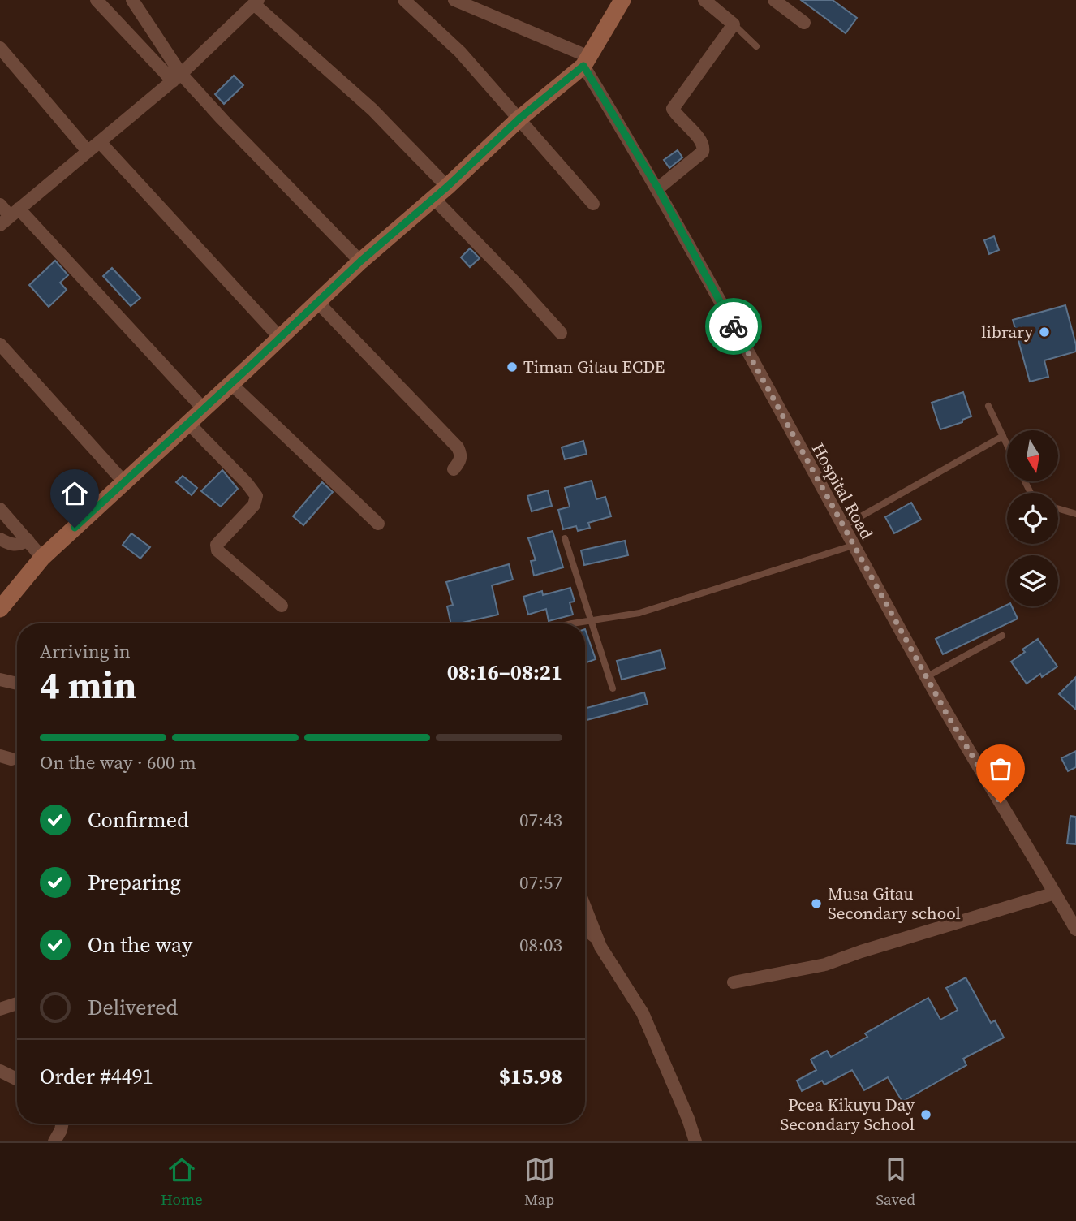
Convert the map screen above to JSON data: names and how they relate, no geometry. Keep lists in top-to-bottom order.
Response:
{
  "streets": {
    "street": ["Hospital Road"]
  },
  "places": [
    "library",
    "Timan Gitau ECDE",
    "Musa Gitau Secondary school",
    "Pcea Kikuyu Day Secondary School"
  ],
  "north": "bottom",
  "page": {
    "heading": ["4 min", "Arriving in", "08:16–08:21"],
    "panel": ["Order #4491", "$15.98"],
    "bar": "On the way · 600 m",
    "list": [
      ["Confirmed", "07:43"],
      ["Preparing", "07:57"],
      ["On the way", "08:03"],
      "Delivered"
    ],
    "tabs": ["Home", "Map", "Saved"]
  }
}
